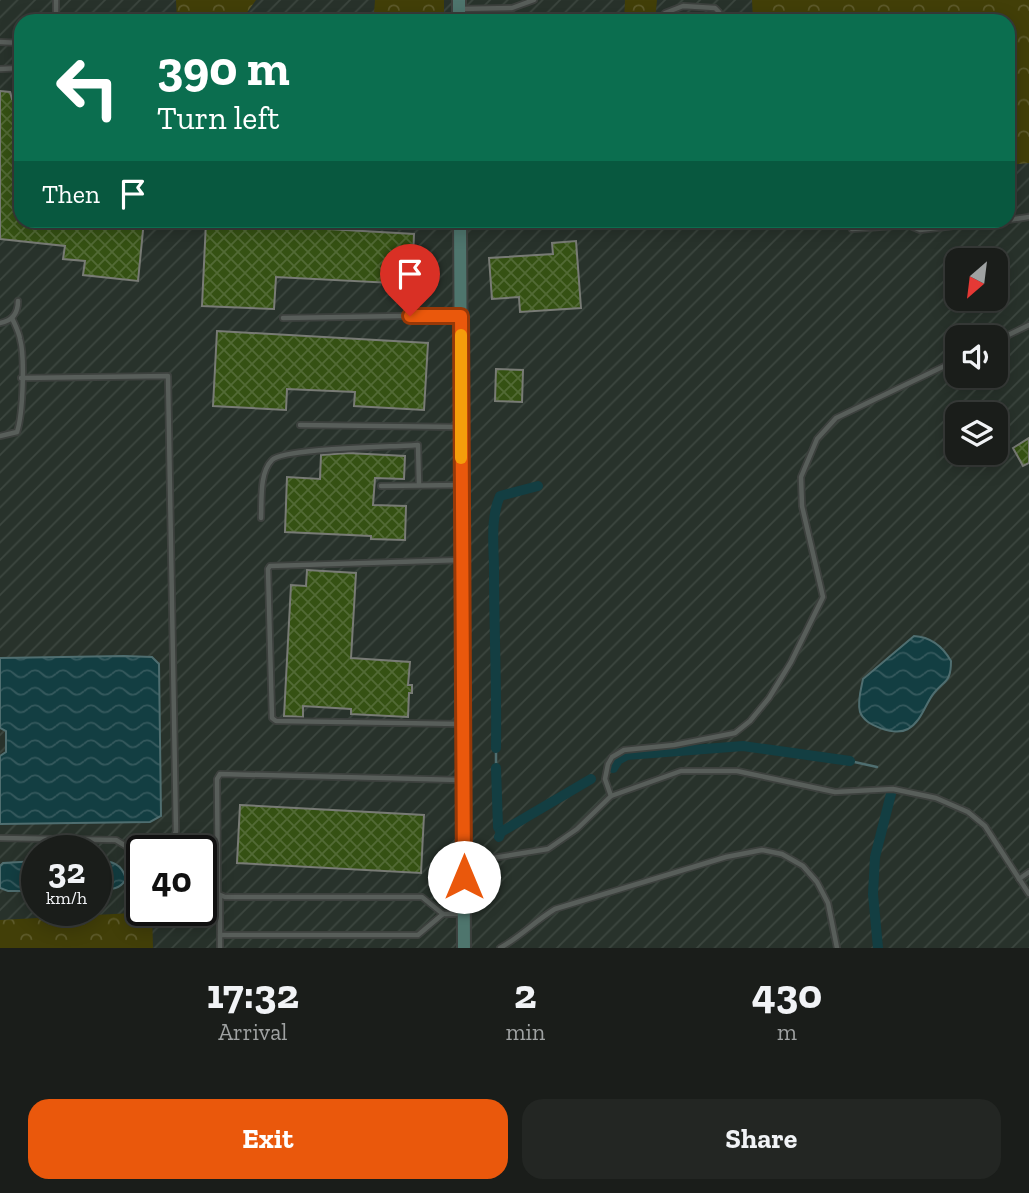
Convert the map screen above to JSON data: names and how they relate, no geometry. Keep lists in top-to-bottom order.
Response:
{
  "north": "bottom left",
  "page": {
    "turn": ["390 m", "Turn left"],
    "then": "Then",
    "speed": "32 km/h",
    "limit": "40",
    "eta": [
      "17:32",
      "Arrival",
      "2",
      "min",
      "430",
      "m"
    ],
    "buttons": ["Exit", "Share"]
  }
}
